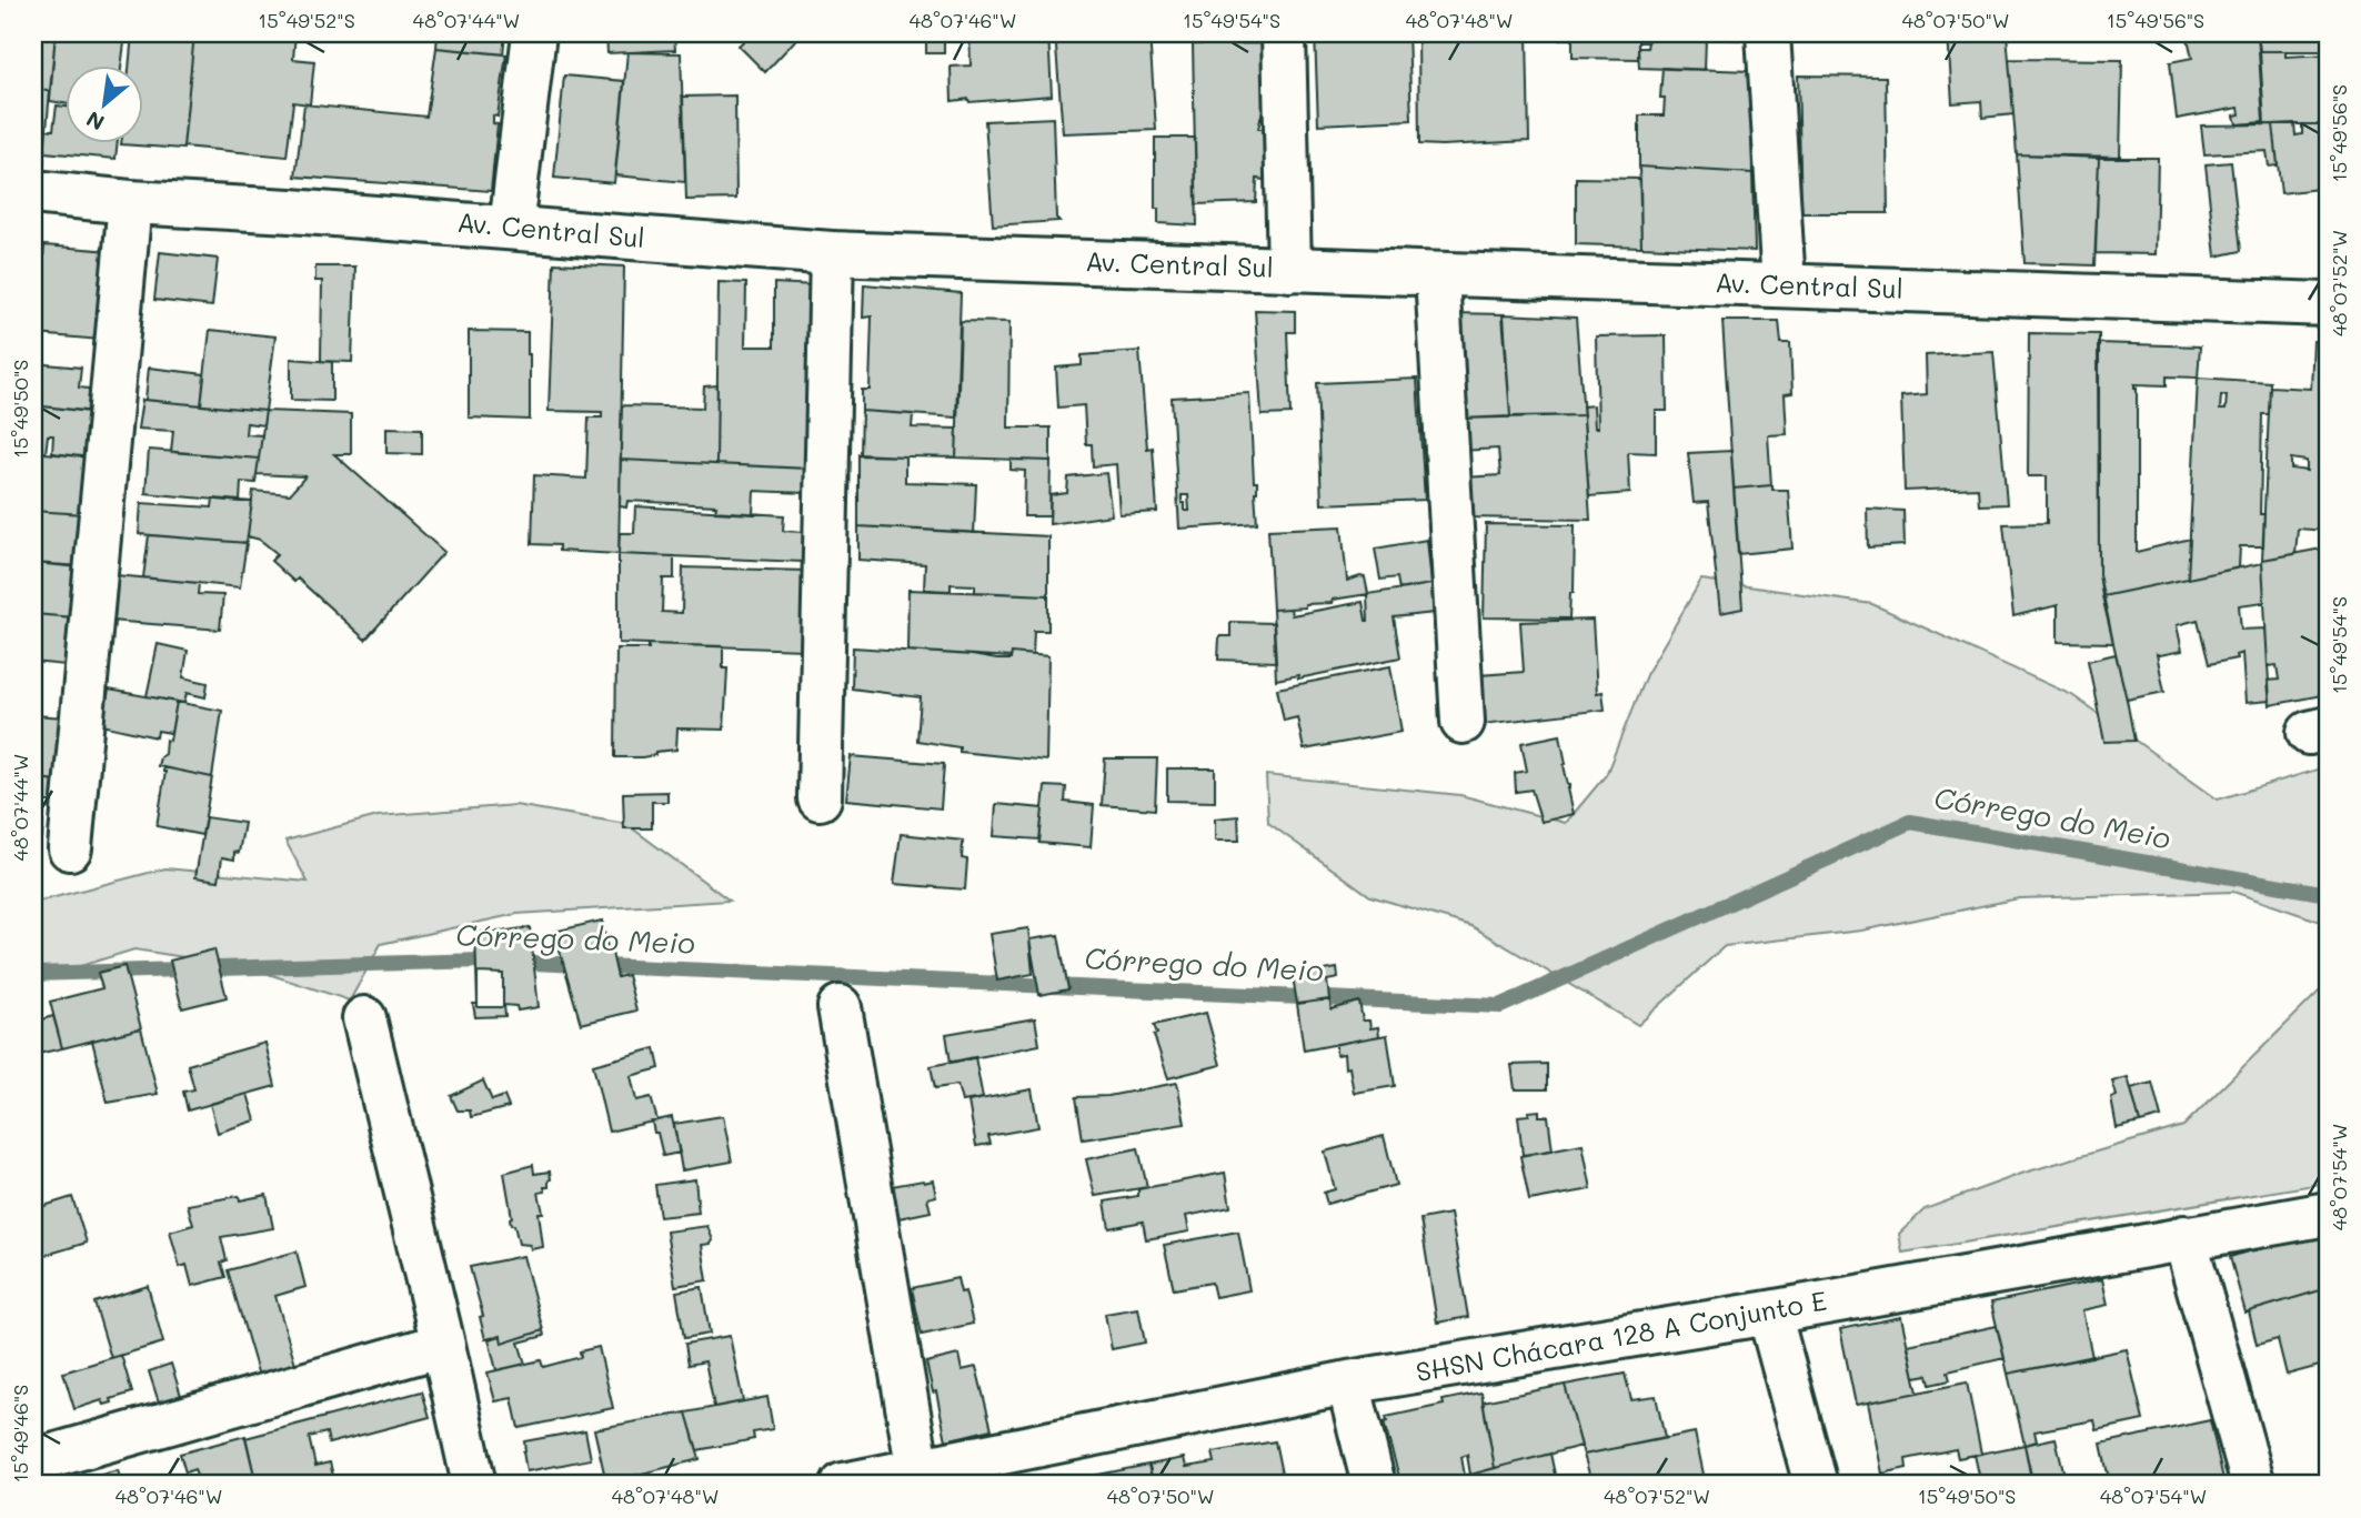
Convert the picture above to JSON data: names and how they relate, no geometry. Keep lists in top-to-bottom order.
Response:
{
  "streets": {
    "street": ["Av. Central Sul", "SHSN Chácara 128 A Conjunto E"]
  },
  "water": ["Córrego do Meio"],
  "north": "bottom left",
  "coordinates": [
    "15°49'52\"S",
    "48°07'44\"W",
    "48°07'46\"W",
    "15°49'54\"S",
    "48°07'48\"W",
    "48°07'50\"W",
    "15°49'56\"S",
    "48°07'52\"W",
    "15°49'50\"S",
    "48°07'54\"W",
    "15°49'46\"S"
  ]
}
